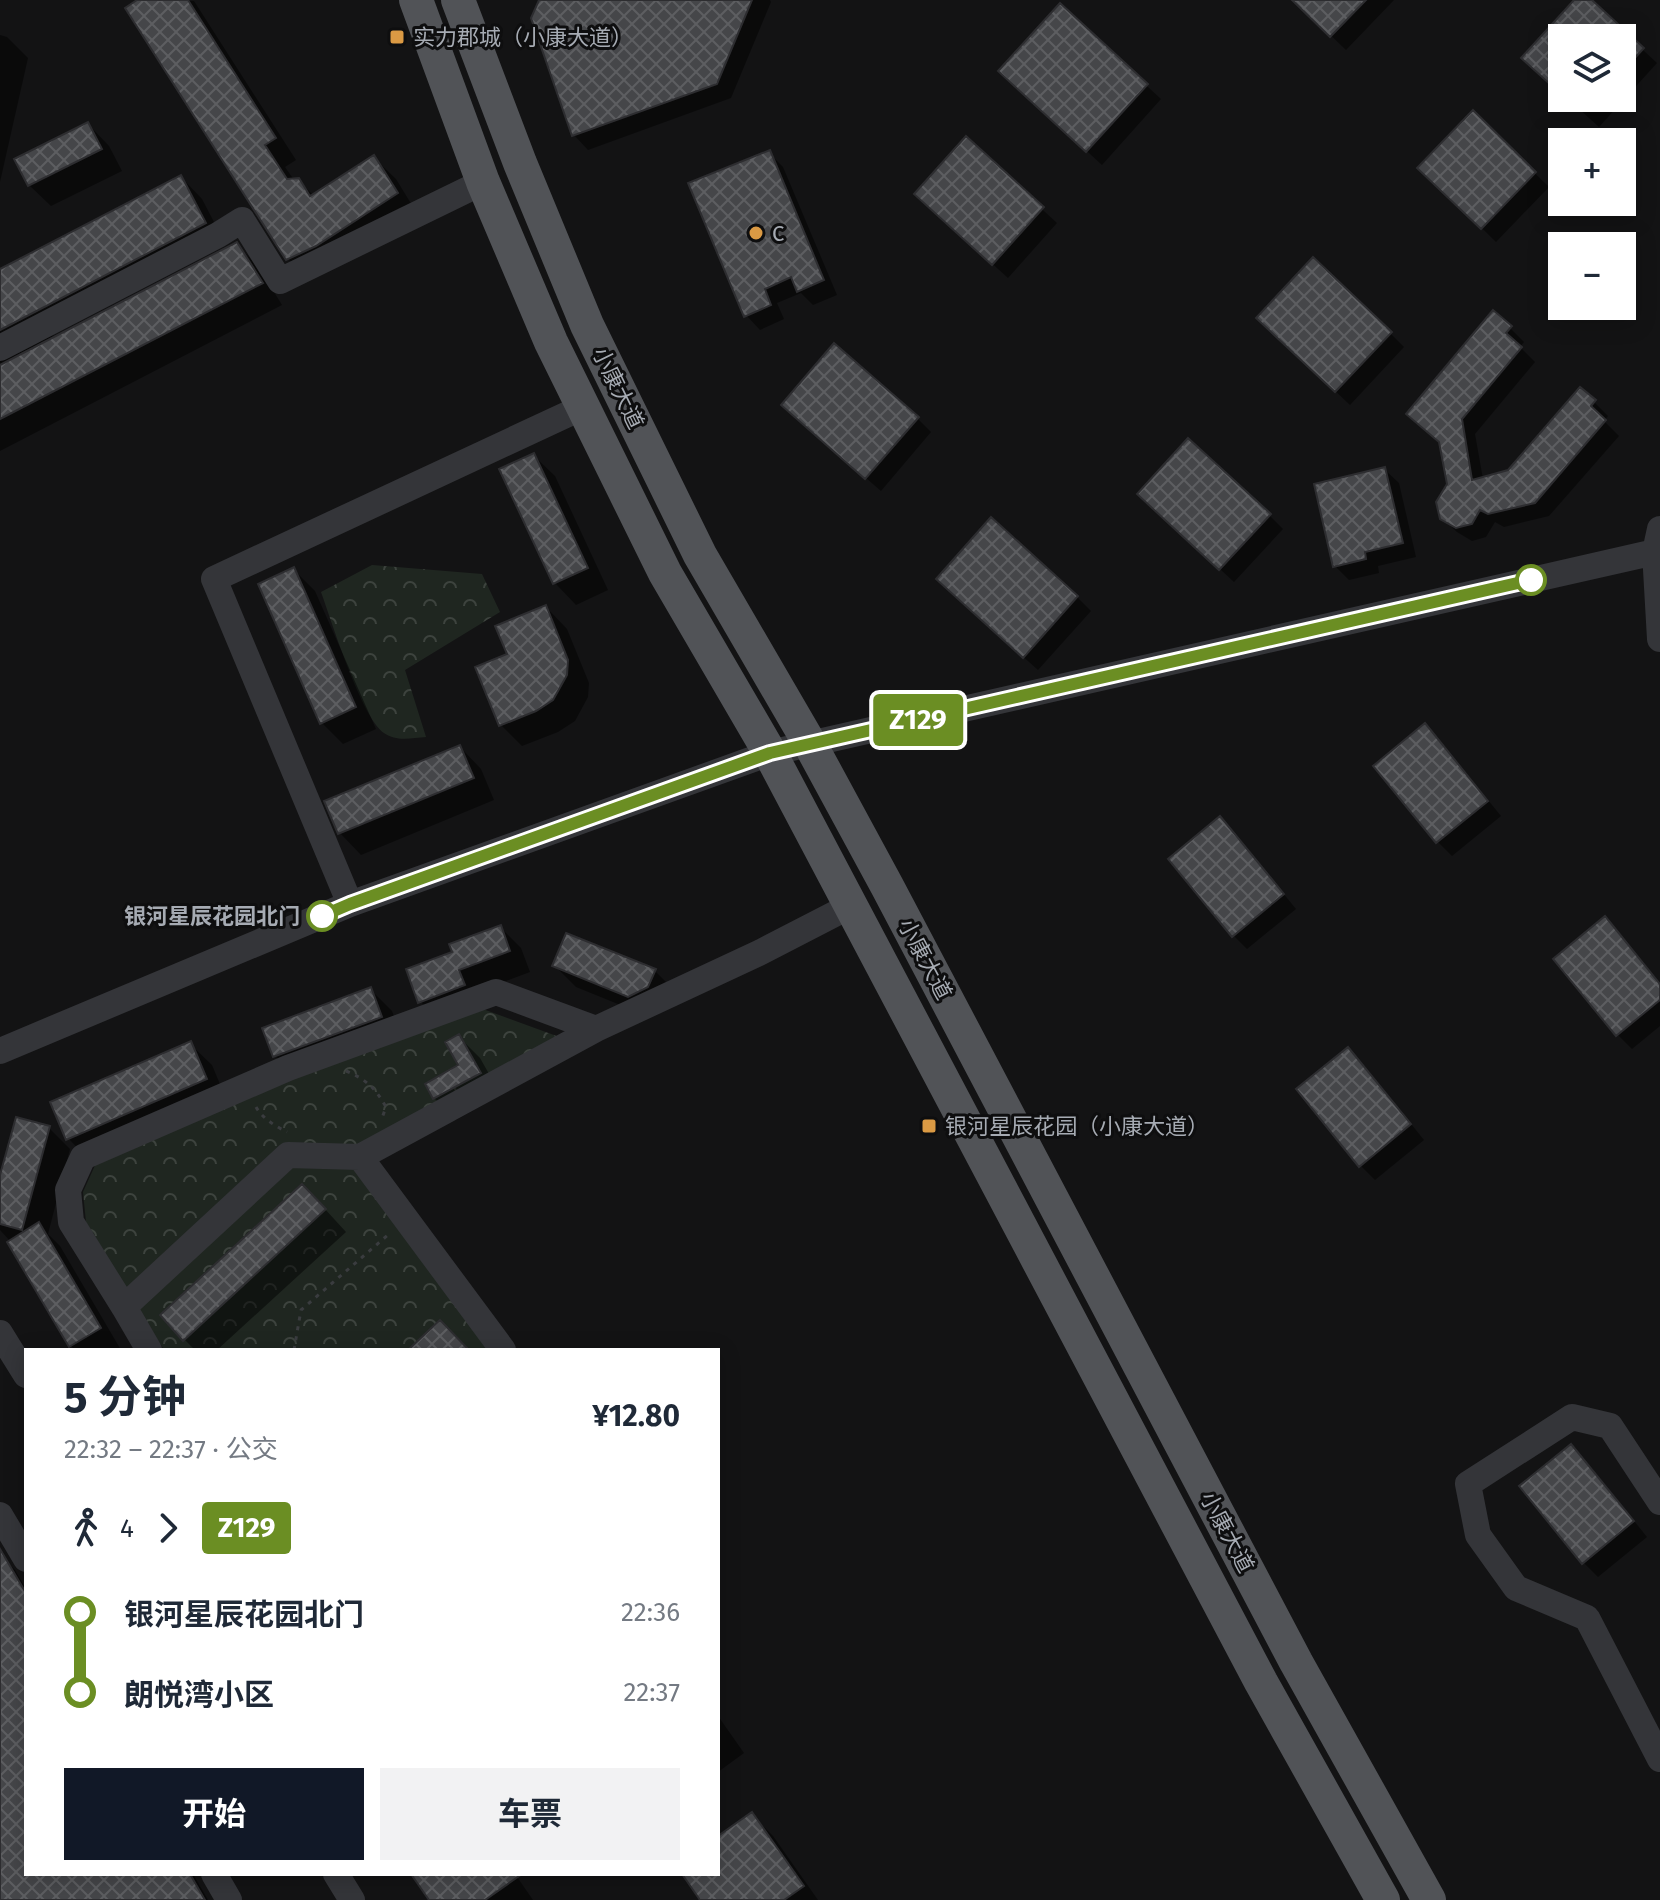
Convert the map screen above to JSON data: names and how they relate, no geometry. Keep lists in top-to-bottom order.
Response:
{
  "streets": {
    "main road": ["小康大道"]
  },
  "places": {
    "transit": ["实力郡城（小康大道）", "银河星辰花园（小康大道）"],
    "other": ["C", "银河星辰花园北门"]
  },
  "lines": ["bus line Z129"],
  "page": {
    "on_map": "Z129",
    "map_buttons": ["+", "−"],
    "heading": ["5 分钟", "22:32 – 22:37 · 公交", "¥12.80"],
    "legs": ["4", "Z129"],
    "list": [
      {
        "name": "银河星辰花园北门",
        "value": "22:36"
      },
      {
        "name": "朗悦湾小区",
        "value": "22:37"
      }
    ],
    "buttons": ["开始", "车票"]
  }
}
